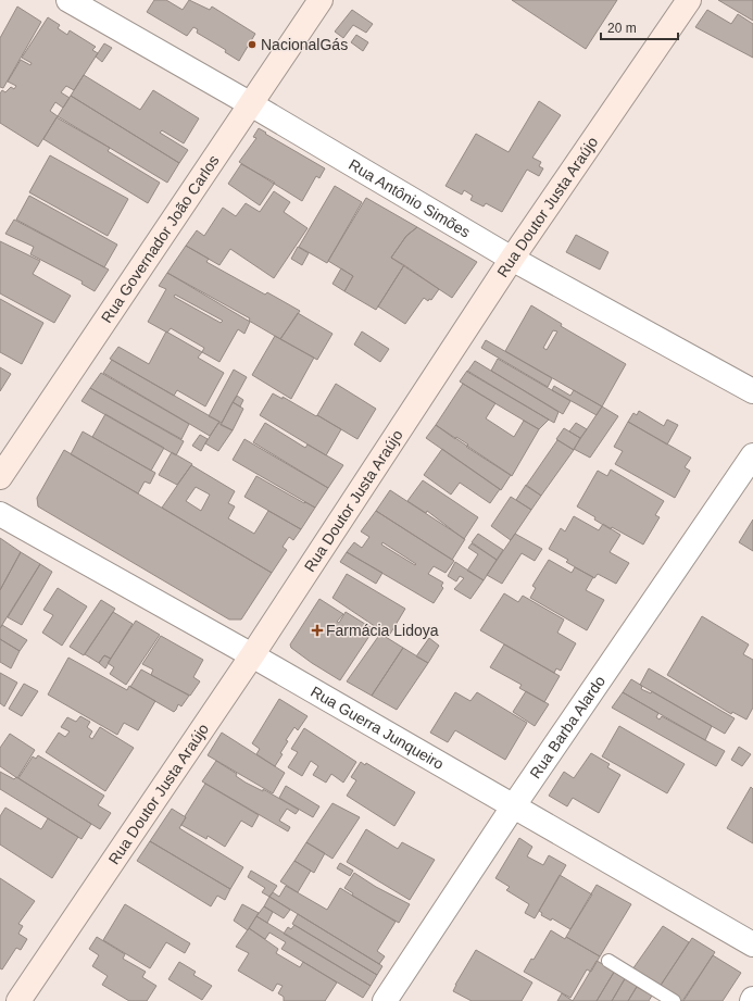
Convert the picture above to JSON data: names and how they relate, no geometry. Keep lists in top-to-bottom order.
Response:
{
  "streets": {
    "street": [
      "Rua Antônio Simões",
      "Rua Doutor Justa Araújo",
      "Rua Governador João Carlos",
      "Rua Guerra Junqueiro",
      "Rua Barba Alardo"
    ]
  },
  "crossings": [
    ["Rua Antônio Simões", "Rua Doutor Justa Araújo"],
    ["Rua Antônio Simões", "Rua Governador João Carlos"],
    ["Rua Doutor Justa Araújo", "Rua Guerra Junqueiro"],
    ["Rua Guerra Junqueiro", "Rua Barba Alardo"]
  ],
  "places": {
    "other": ["NacionalGás"],
    "health": ["Farmácia Lidoya"]
  },
  "scale_bar": "20 m"
}
